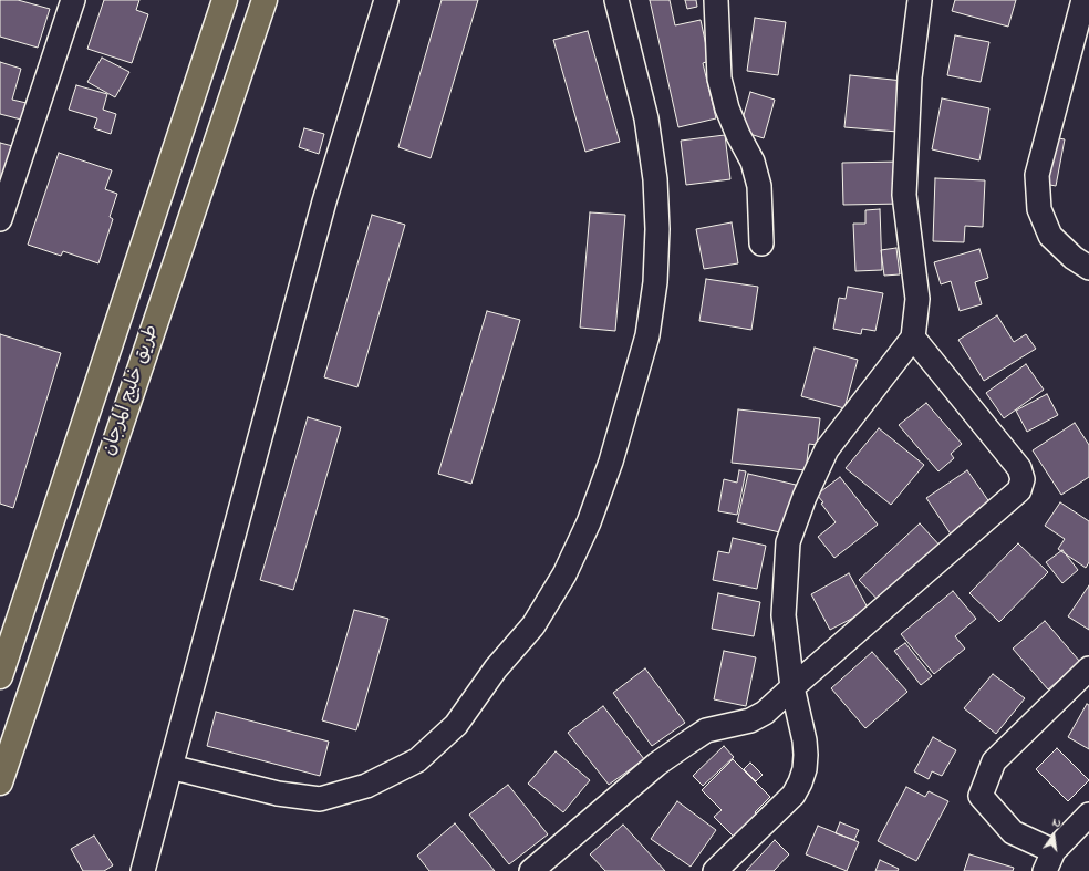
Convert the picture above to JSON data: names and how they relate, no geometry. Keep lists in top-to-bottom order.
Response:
{
  "streets": {
    "main road": ["طريق خليج المرجان"]
  },
  "north": "top"
}
